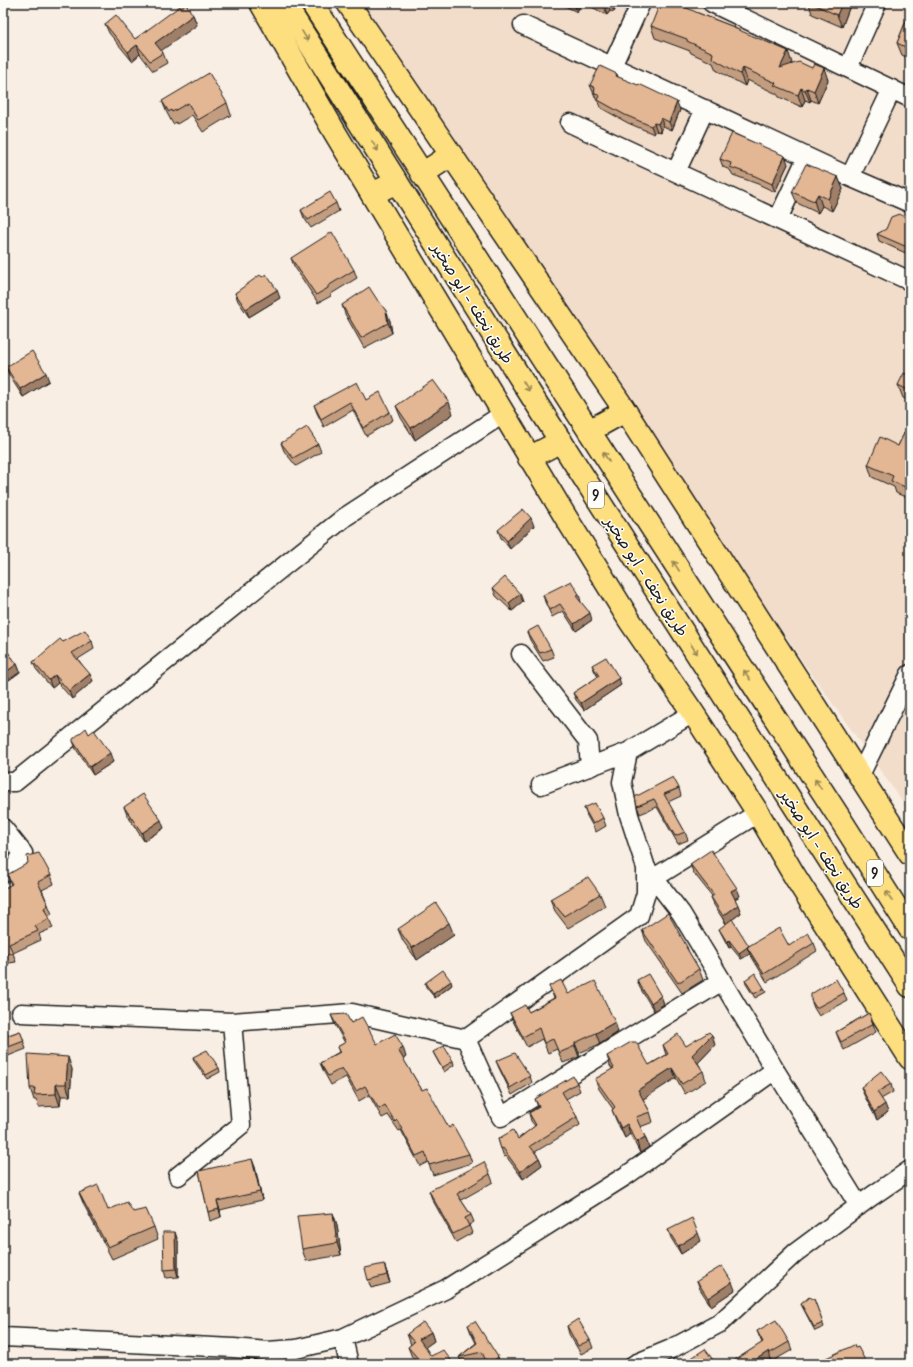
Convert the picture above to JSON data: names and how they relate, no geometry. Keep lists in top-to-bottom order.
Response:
{
  "streets": {
    "main road": ["طريق نجف - ابو صخير", "9"]
  }
}
